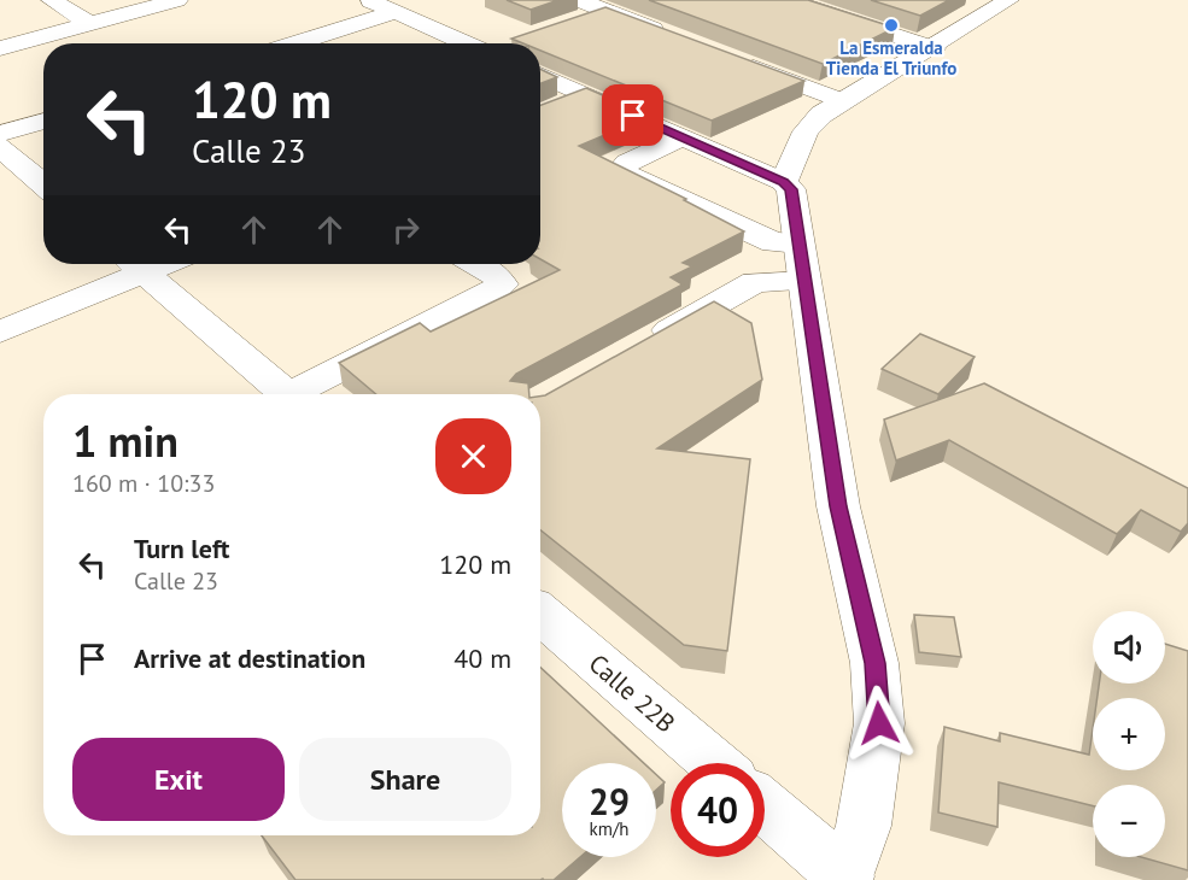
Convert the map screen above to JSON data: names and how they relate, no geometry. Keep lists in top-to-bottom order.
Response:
{
  "streets": {
    "street": ["Calle 22B"]
  },
  "places": ["La Esmeralda Tienda El Triunfo"],
  "page": {
    "turn": ["120 m", "Calle 23"],
    "heading": ["1 min", "160 m · 10:33"],
    "list": [
      {
        "name": "Turn left",
        "note": "Calle 23",
        "value": "120 m"
      },
      {
        "name": "Arrive at destination",
        "value": "40 m"
      }
    ],
    "map_buttons": ["+", "−"],
    "buttons": ["Exit", "Share"],
    "speed": "29 km/h",
    "limit": "40"
  }
}
